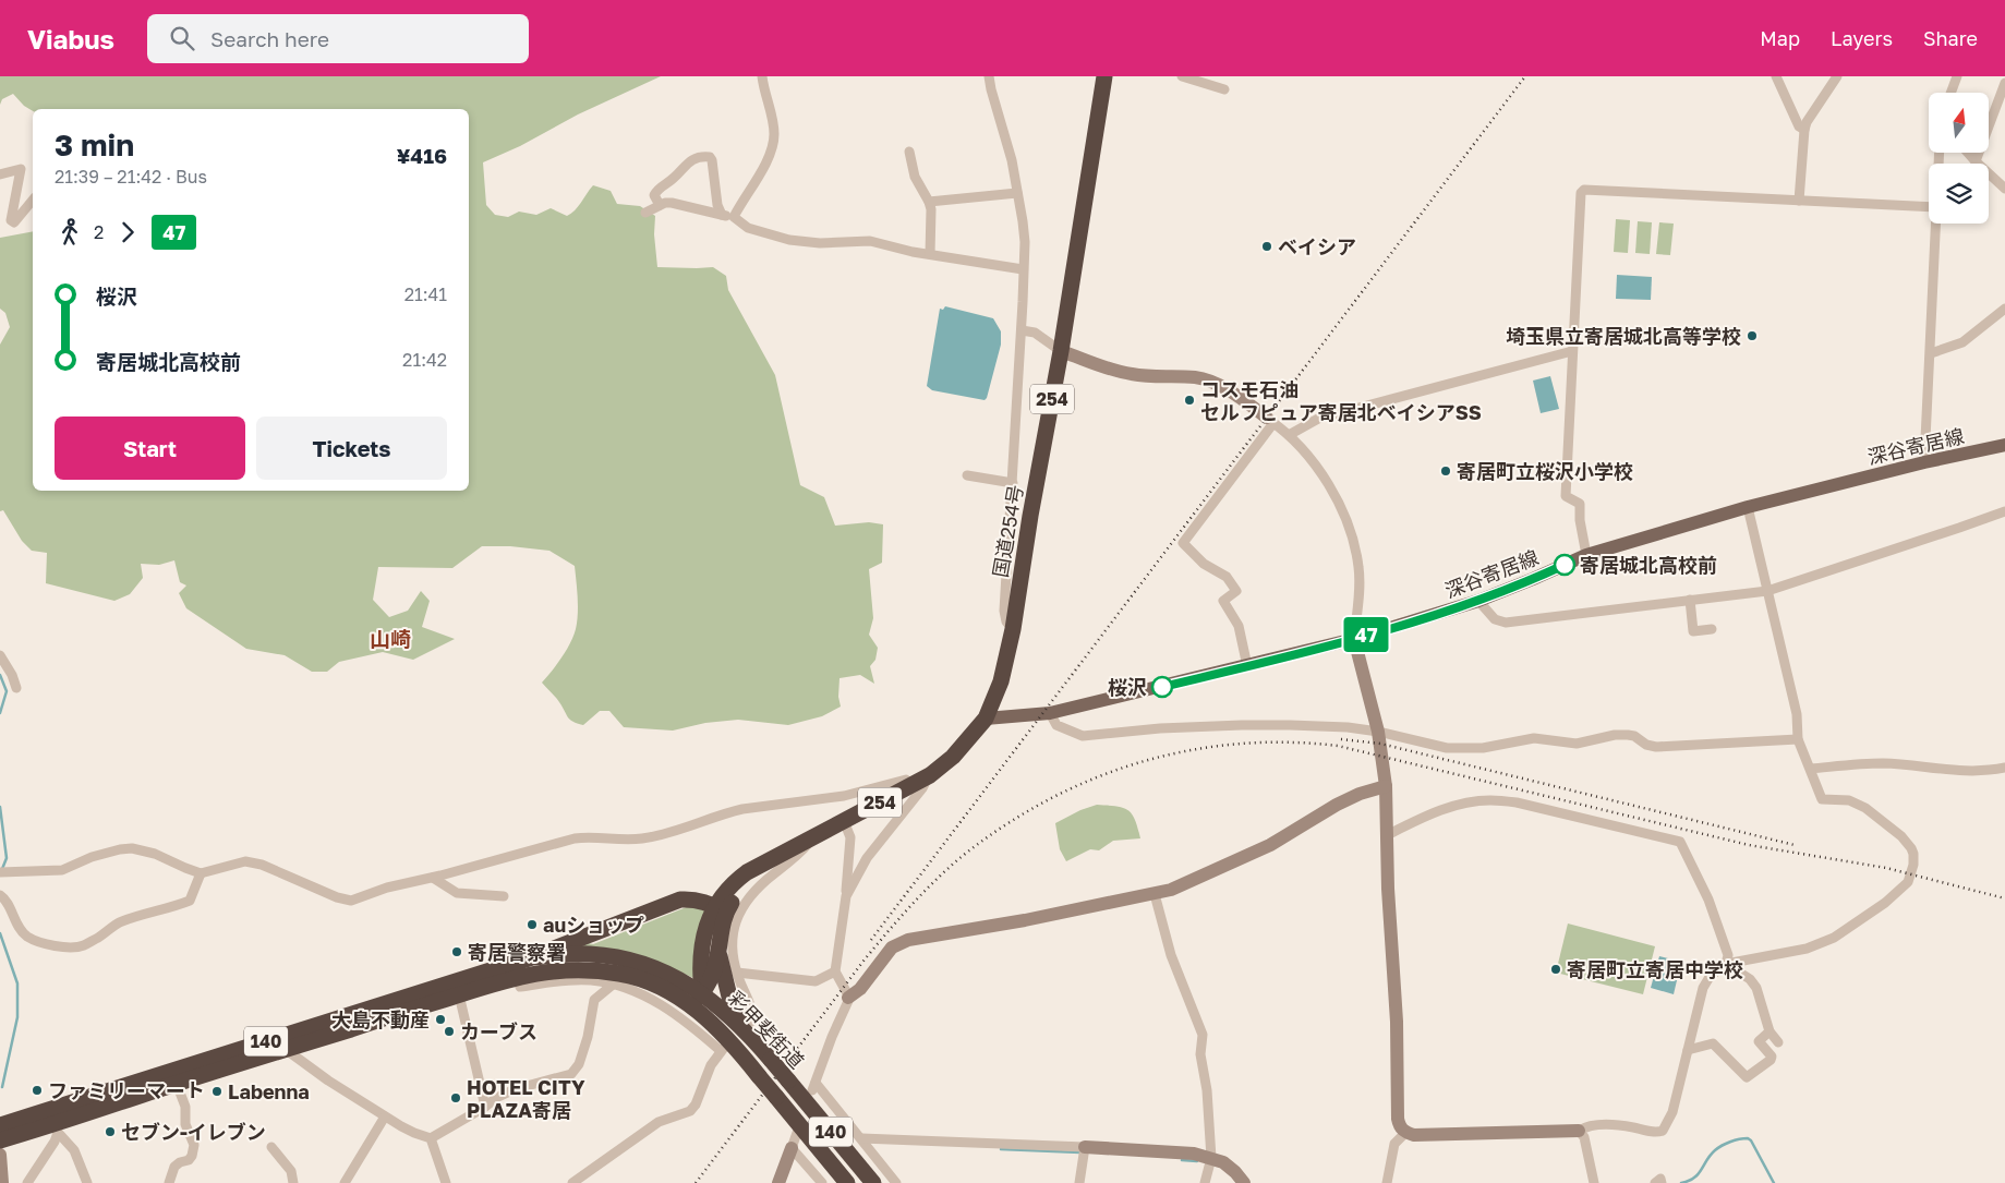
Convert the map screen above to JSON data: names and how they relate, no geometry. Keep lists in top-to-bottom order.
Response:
{
  "streets": {
    "highway": [
      "254",
      "国道254号",
      "彩甲斐街道",
      "140"
    ],
    "main road": ["深谷寄居線"]
  },
  "crossings": [
    ["深谷寄居線", "国道254号"],
    ["国道254号", "彩甲斐街道"]
  ],
  "districts": ["山崎"],
  "places": [
    "ベイシア",
    "埼玉県立寄居城北高等学校",
    "コスモ石油 セルフピュア寄居北ベイシアSS",
    "寄居町立桜沢小学校",
    "寄居城北高校前",
    "桜沢",
    "auショップ",
    "寄居警察署",
    "寄居町立寄居中学校",
    "大島不動産",
    "カーブス",
    "ファミリーマート",
    "Labenna",
    "HOTEL CITY PLAZA寄居",
    "セブン-イレブン"
  ],
  "lines": ["bus line 47"],
  "north": "top",
  "page": {
    "header": "Viabus",
    "search": "Search here",
    "nav": ["Map", "Layers", "Share"],
    "on_map": "47",
    "heading": ["3 min", "21:39 – 21:42 · Bus", "¥416"],
    "legs": ["2", "47"],
    "list": [
      {
        "name": "桜沢",
        "value": "21:41"
      },
      {
        "name": "寄居城北高校前",
        "value": "21:42"
      }
    ],
    "buttons": ["Start", "Tickets"]
  }
}
